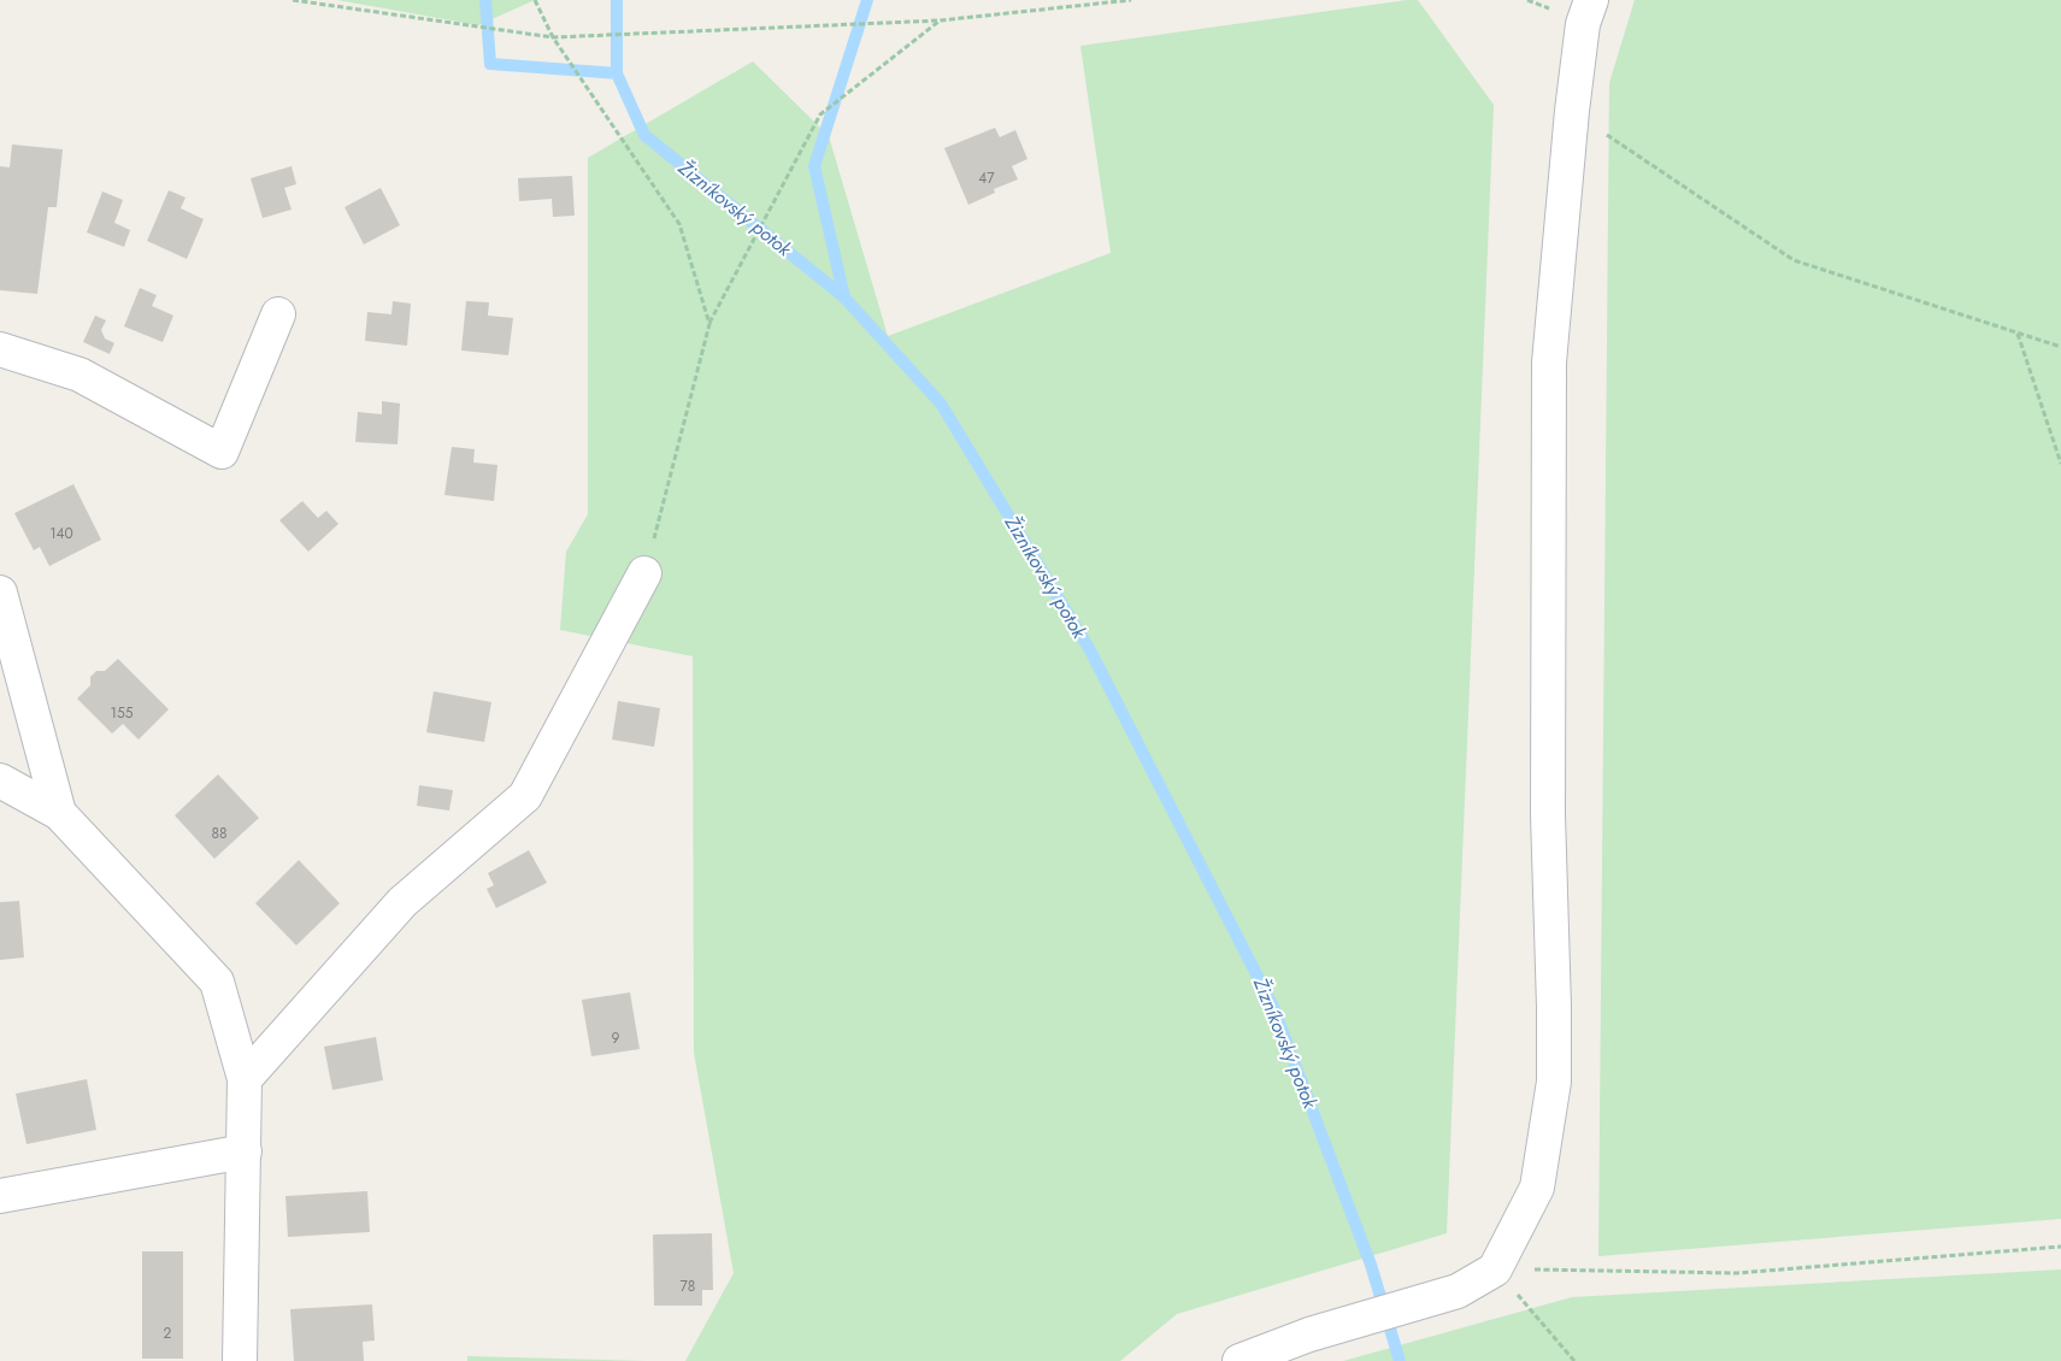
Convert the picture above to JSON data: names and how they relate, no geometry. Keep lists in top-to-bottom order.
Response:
{
  "water": ["Žizníkovský potok"],
  "house_numbers": [
    "47",
    "140",
    "155",
    "88",
    "9",
    "78",
    "2"
  ]
}
